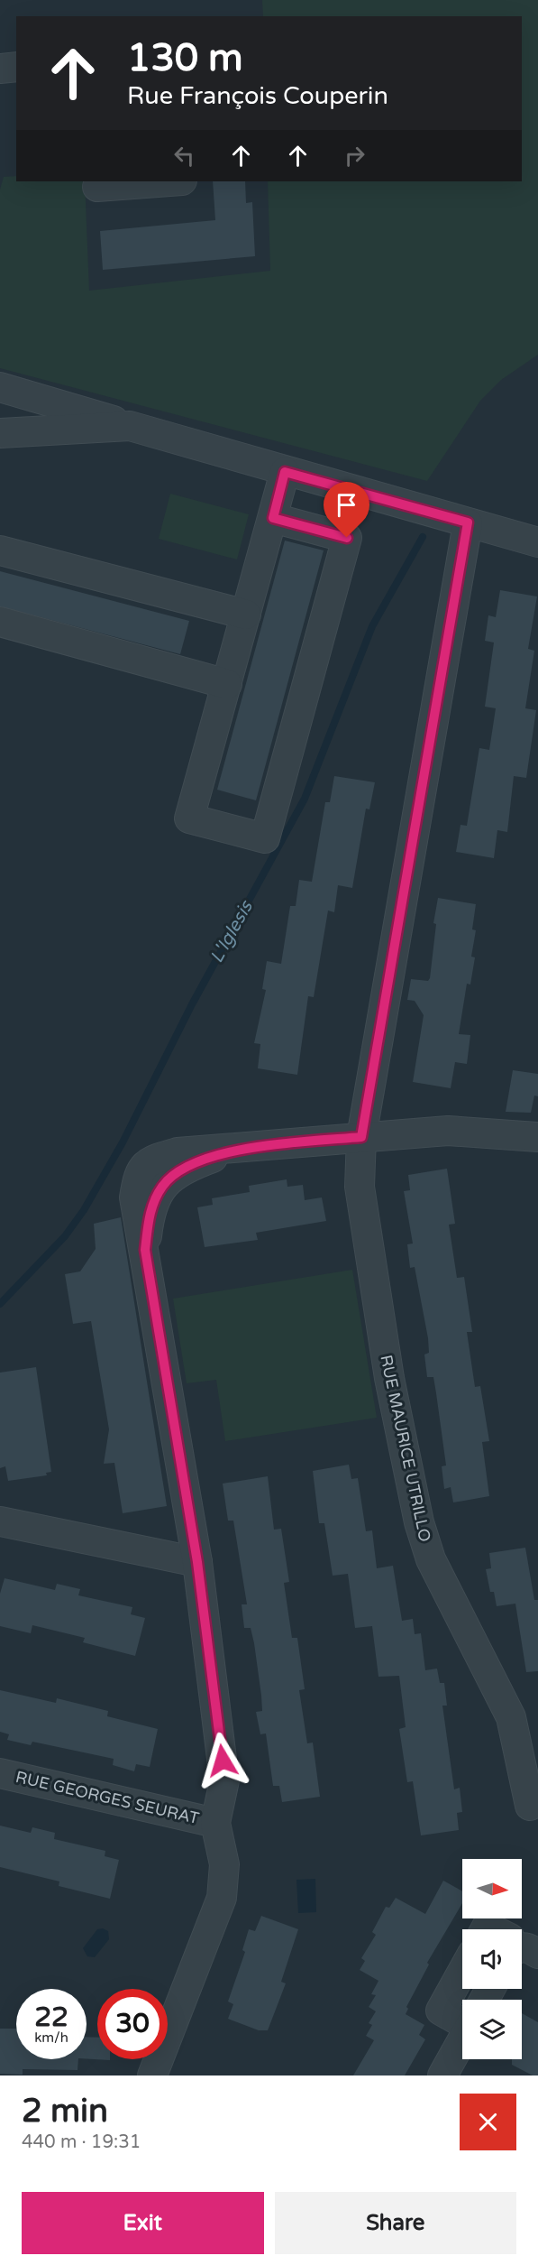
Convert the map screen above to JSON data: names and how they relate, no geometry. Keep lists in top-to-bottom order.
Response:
{
  "streets": {
    "street": ["RUE MAURICE UTRILLO", "RUE GEORGES SEURAT"]
  },
  "water": ["L'Iglesis"],
  "north": "right",
  "page": {
    "turn": ["130 m", "Rue François Couperin"],
    "speed": "22 km/h",
    "limit": "30",
    "heading": ["2 min", "440 m · 19:31"],
    "buttons": ["Exit", "Share"]
  }
}
